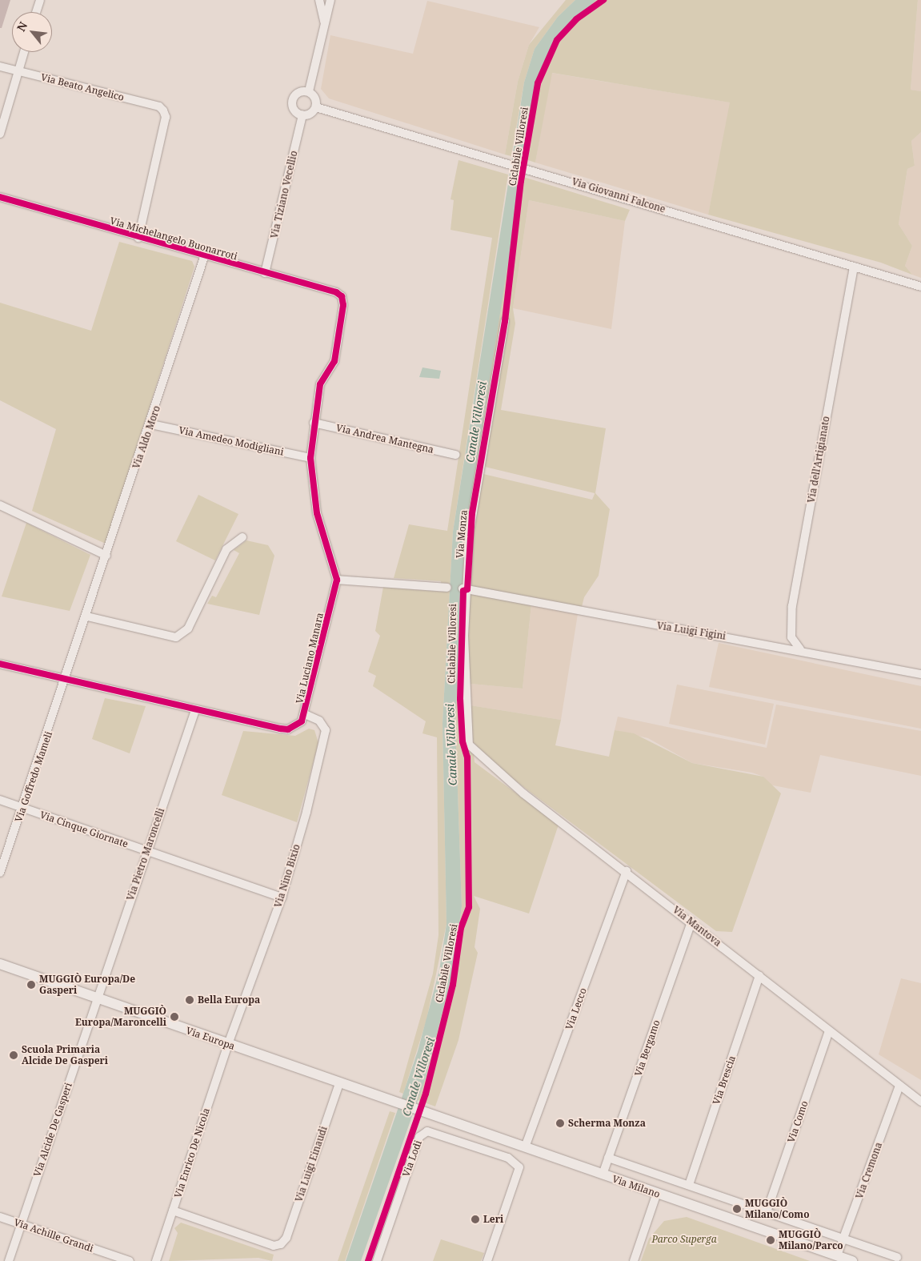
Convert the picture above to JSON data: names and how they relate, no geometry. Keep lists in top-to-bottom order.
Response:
{
  "streets": {
    "street": [
      "Via Beato Angelico",
      "Via Tiziano Vecellio",
      "Via Giovanni Falcone",
      "Via Michelangelo Buonarroti",
      "Via Aldo Moro",
      "Via Andrea Mantegna",
      "Via Amedeo Modigliani",
      "Via dell'Artigianato",
      "Via Monza",
      "Via Luigi Figini",
      "Via Luciano Manara",
      "Via Goffredo Mameli",
      "Via Cinque Giornate",
      "Via Pietro Maroncelli",
      "Via Nino Bixio",
      "Via Mantova",
      "Via Lecco",
      "Via Europa",
      "Via Bergamo",
      "Via Brescia",
      "Via Como",
      "Via Alcide De Gasperi",
      "Via Enrico De Nicola",
      "Via Lodi",
      "Via Luigi Einaudi",
      "Via Cremona",
      "Via Milano",
      "Via Achille Grandi"
    ],
    "cycle path": ["Ciclabile Villoresi"]
  },
  "crossings": [
    ["Via Beato Angelico", "Via Michelangelo Buonarroti"],
    ["Via Tiziano Vecellio", "Via Giovanni Falcone"],
    ["Via Tiziano Vecellio", "Via Michelangelo Buonarroti"],
    ["Via Giovanni Falcone", "Via dell'Artigianato"],
    ["Via Michelangelo Buonarroti", "Via Aldo Moro"],
    ["Via Michelangelo Buonarroti", "Via Andrea Mantegna"],
    ["Via Aldo Moro", "Via Amedeo Modigliani"],
    ["Via Aldo Moro", "Via Luciano Manara"],
    ["Via Aldo Moro", "Via Goffredo Mameli"],
    ["Via dell'Artigianato", "Via Luigi Figini"],
    ["Via Monza", "Via Luigi Figini"],
    ["Via Monza", "Via Mantova"],
    ["Via Luciano Manara", "Via Goffredo Mameli"],
    ["Via Luciano Manara", "Via Pietro Maroncelli"],
    ["Via Luciano Manara", "Via Nino Bixio"],
    ["Via Goffredo Mameli", "Via Cinque Giornate"],
    ["Via Cinque Giornate", "Via Pietro Maroncelli"],
    ["Via Cinque Giornate", "Via Nino Bixio"],
    ["Via Pietro Maroncelli", "Via Europa"],
    ["Via Pietro Maroncelli", "Via Alcide De Gasperi"],
    ["Via Nino Bixio", "Via Europa"],
    ["Via Nino Bixio", "Via Enrico De Nicola"],
    ["Via Mantova", "Via Lecco"],
    ["Via Mantova", "Via Bergamo"],
    ["Via Mantova", "Via Brescia"],
    ["Via Mantova", "Via Como"],
    ["Via Mantova", "Via Cremona"],
    ["Via Lecco", "Via Milano"],
    ["Via Europa", "Via Alcide De Gasperi"],
    ["Via Europa", "Via Enrico De Nicola"],
    ["Via Europa", "Via Luigi Einaudi"],
    ["Via Europa", "Via Milano"],
    ["Via Bergamo", "Via Milano"],
    ["Via Brescia", "Via Milano"],
    ["Via Como", "Via Milano"],
    ["Via Alcide De Gasperi", "Via Achille Grandi"],
    ["Via Enrico De Nicola", "Via Luigi Einaudi"],
    ["Via Cremona", "Via Milano"]
  ],
  "water": ["Canale Villoresi"],
  "parks": ["Parco Superga"],
  "places": [
    "MUGGIÒ Europa/De Gasperi",
    "Bella Europa",
    "MUGGIÒ Europa/Maroncelli",
    "Scuola Primaria Alcide De Gasperi",
    "Scherma Monza",
    "MUGGIÒ Milano/Como",
    "Leri",
    "MUGGIÒ Milano/Parco"
  ],
  "north": "top left"
}
